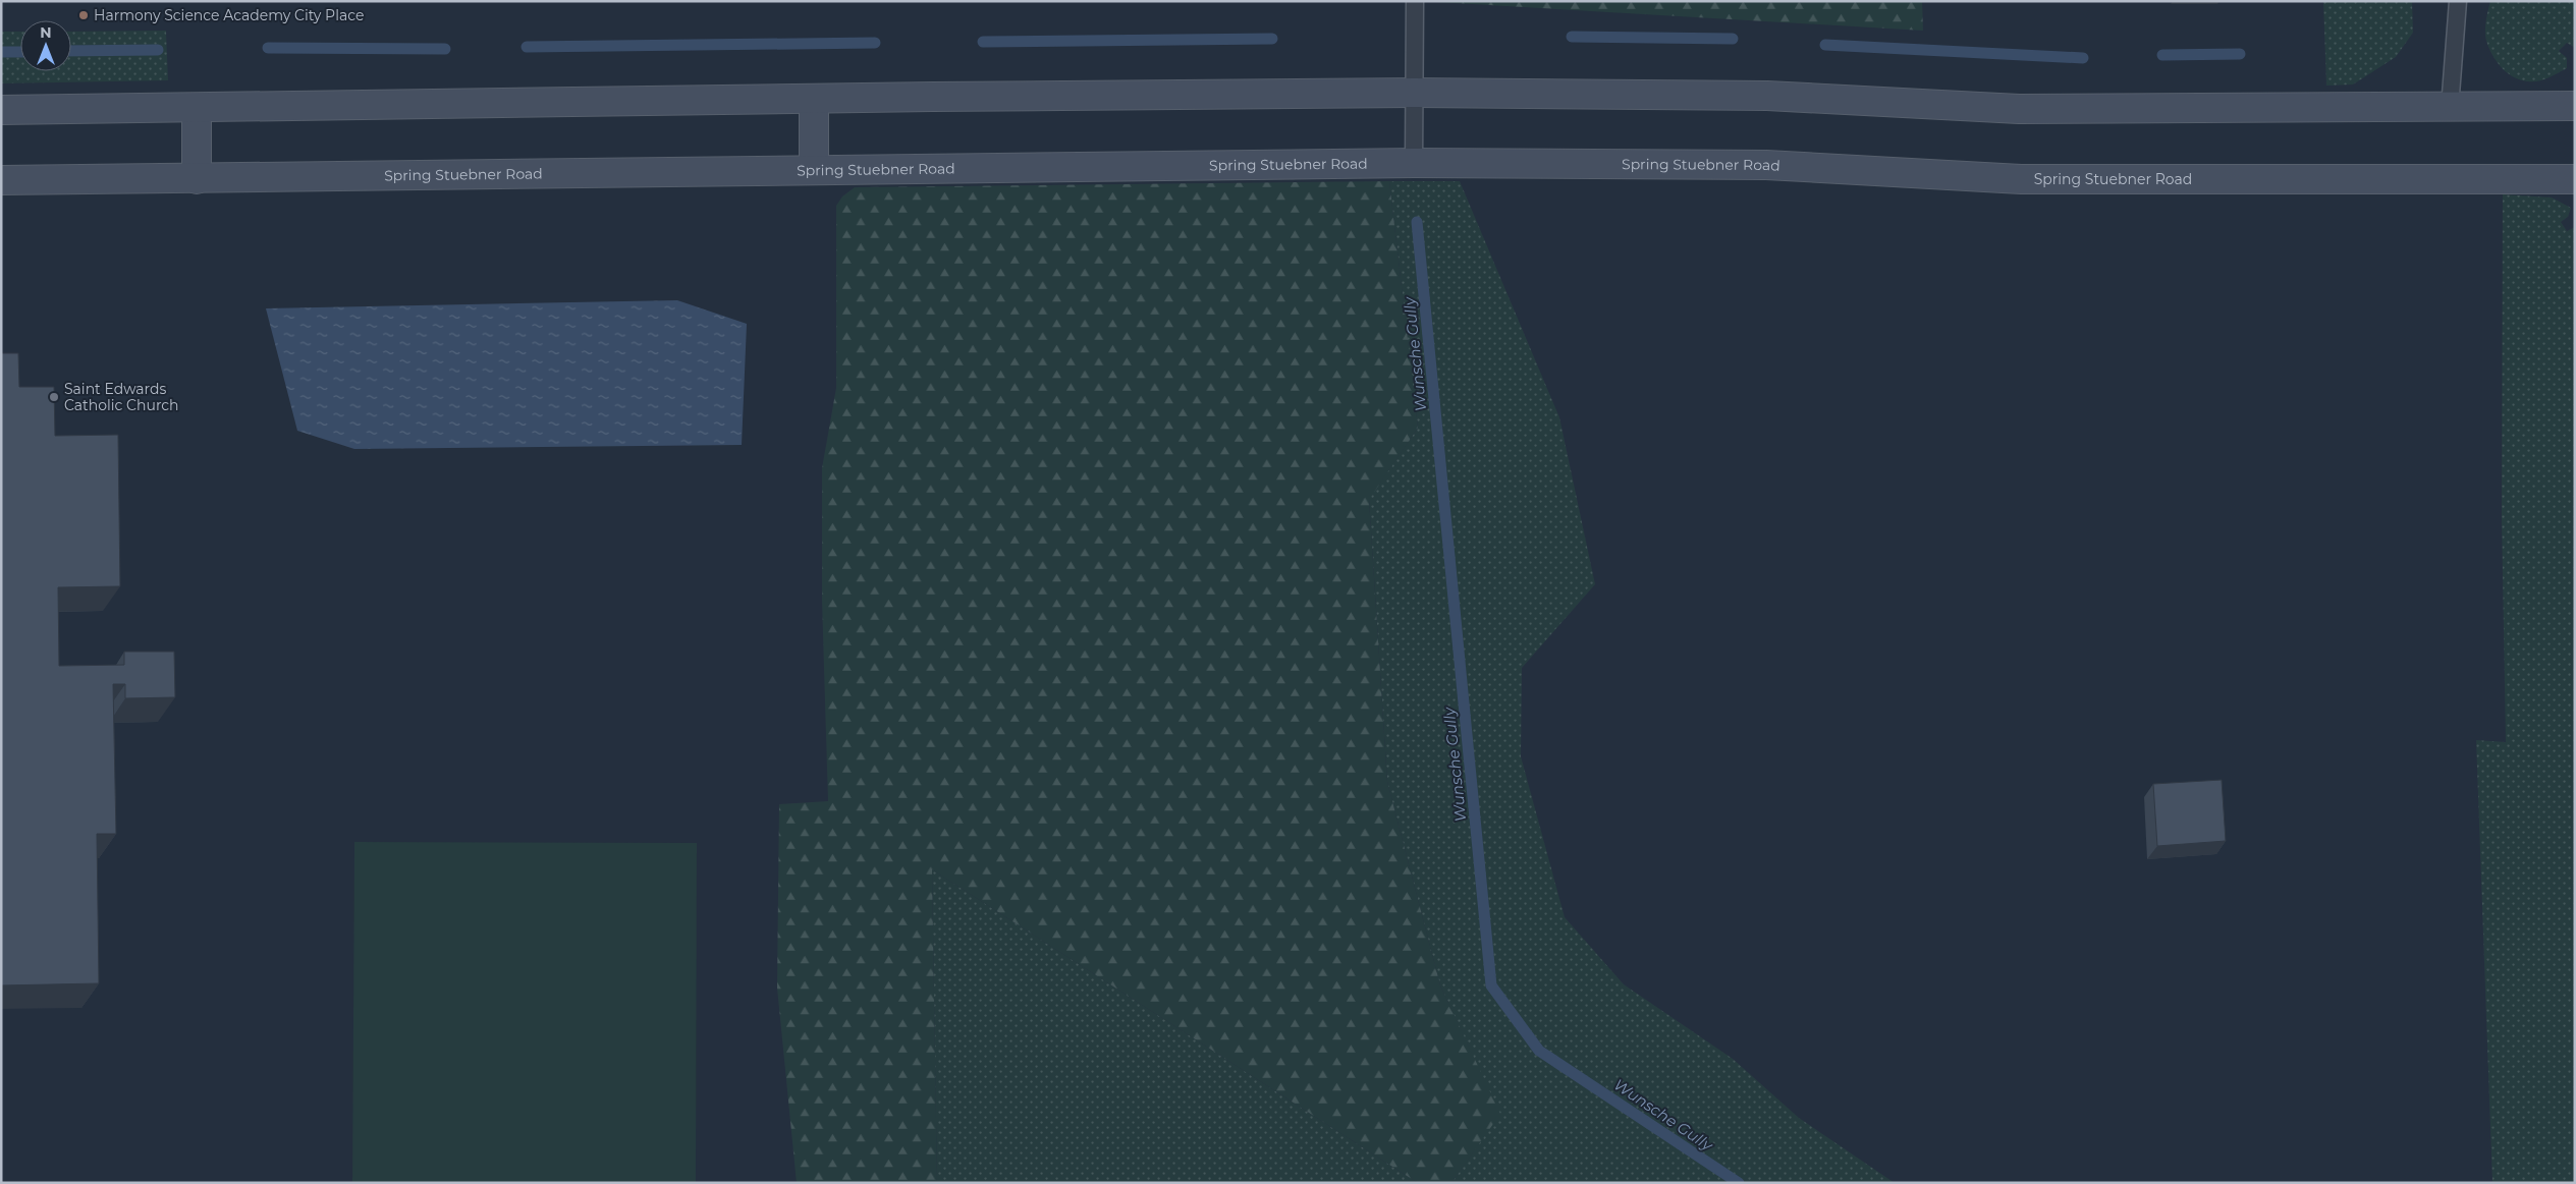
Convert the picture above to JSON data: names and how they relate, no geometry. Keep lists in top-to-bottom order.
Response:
{
  "streets": {
    "main road": ["Spring Stuebner Road"]
  },
  "water": ["Wunsche Gully"],
  "places": ["Harmony Science Academy City Place", "Saint Edwards Catholic Church"],
  "north": "top"
}
